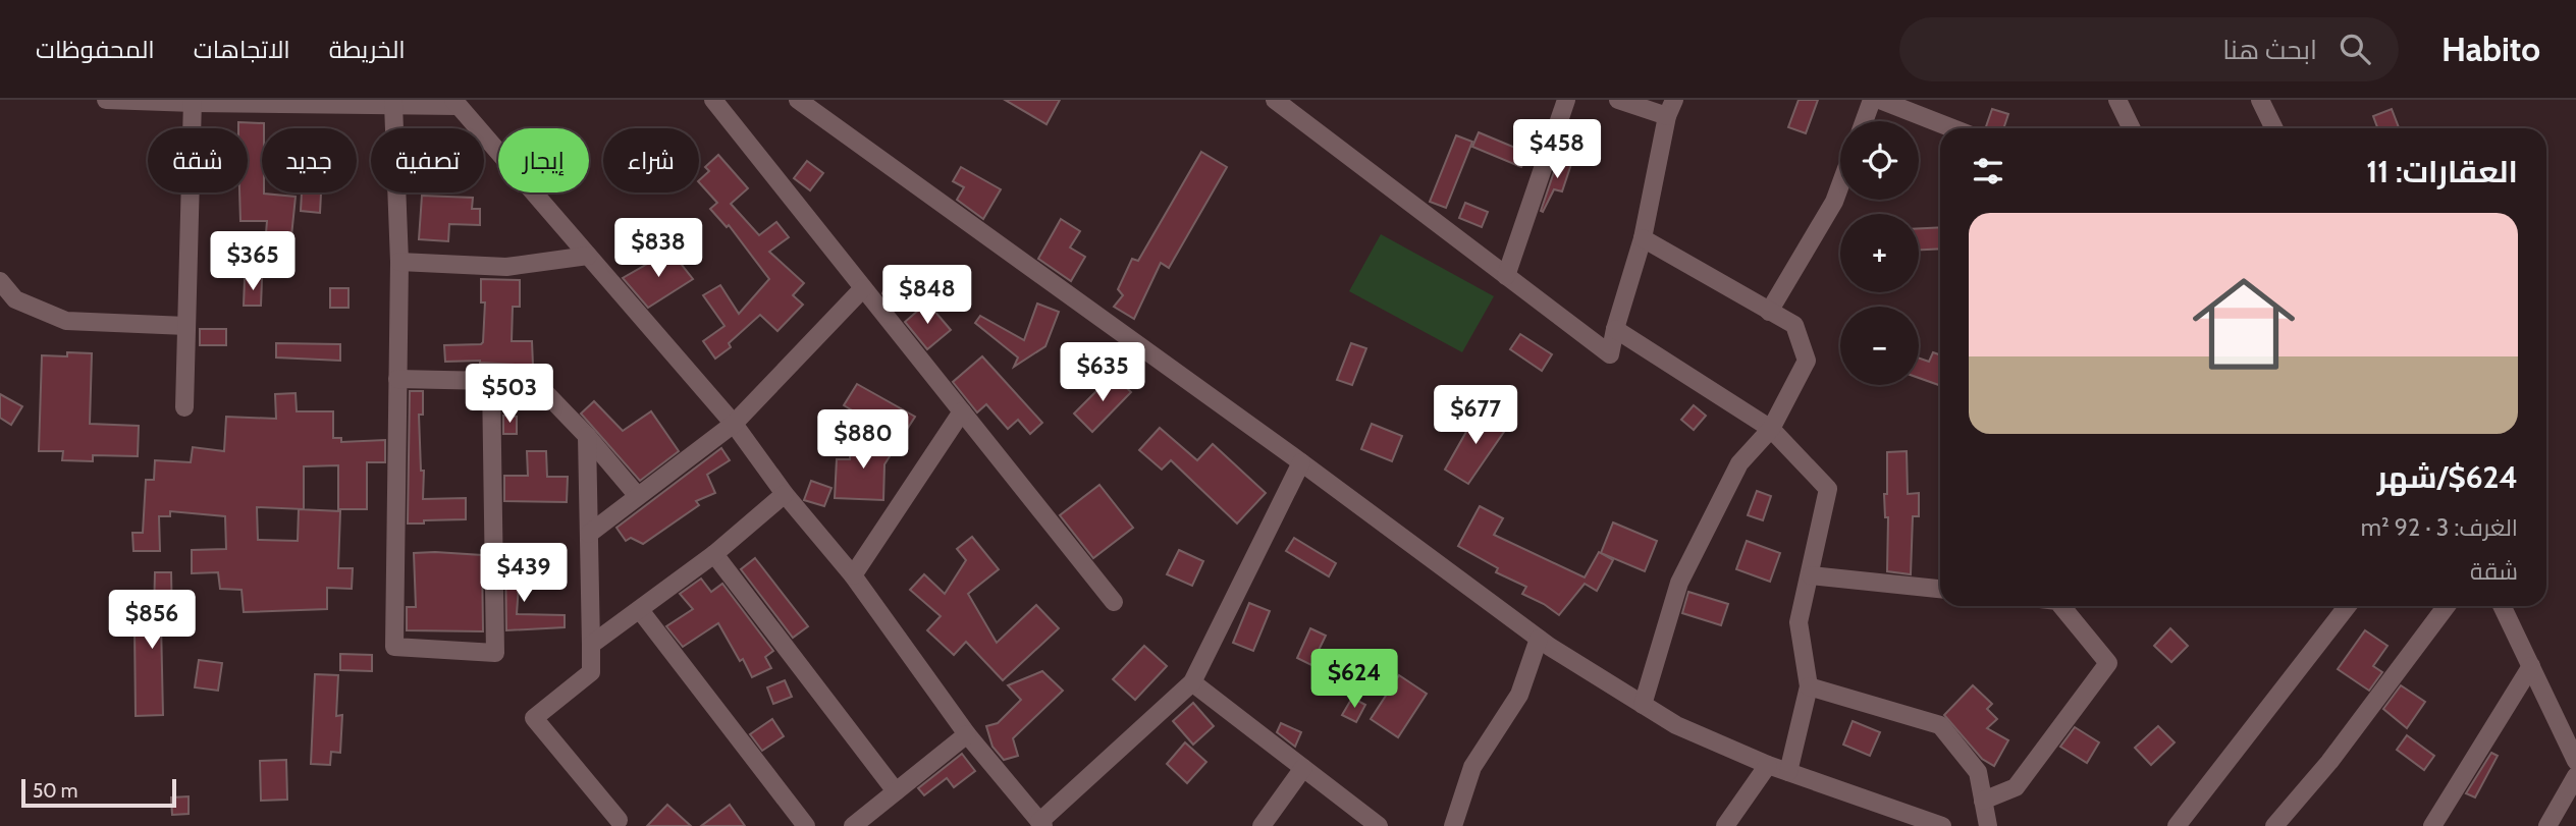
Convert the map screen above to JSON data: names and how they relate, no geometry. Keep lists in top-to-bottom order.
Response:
{
  "scale_bar": "50 m",
  "page": {
    "header": "Habito",
    "search": "ابحث هنا",
    "nav": ["الخريطة", "الاتجاهات", "المحفوظات"],
    "price": [
      "$458",
      "$838",
      "$365",
      "$848",
      "$635",
      "$503",
      "$677",
      "$880",
      "$439",
      "$856",
      "$624"
    ],
    "map_buttons": ["+", "−"],
    "chip": [
      "شراء",
      "إيجار",
      "تصفية",
      "جديد",
      "شقة"
    ],
    "heading": "العقارات: 11",
    "list": [
      {
        "name": "$624/شهر",
        "note": "الغرف: 3 · 92 m² · شقة"
      }
    ],
    "scale": "50 m"
  }
}
